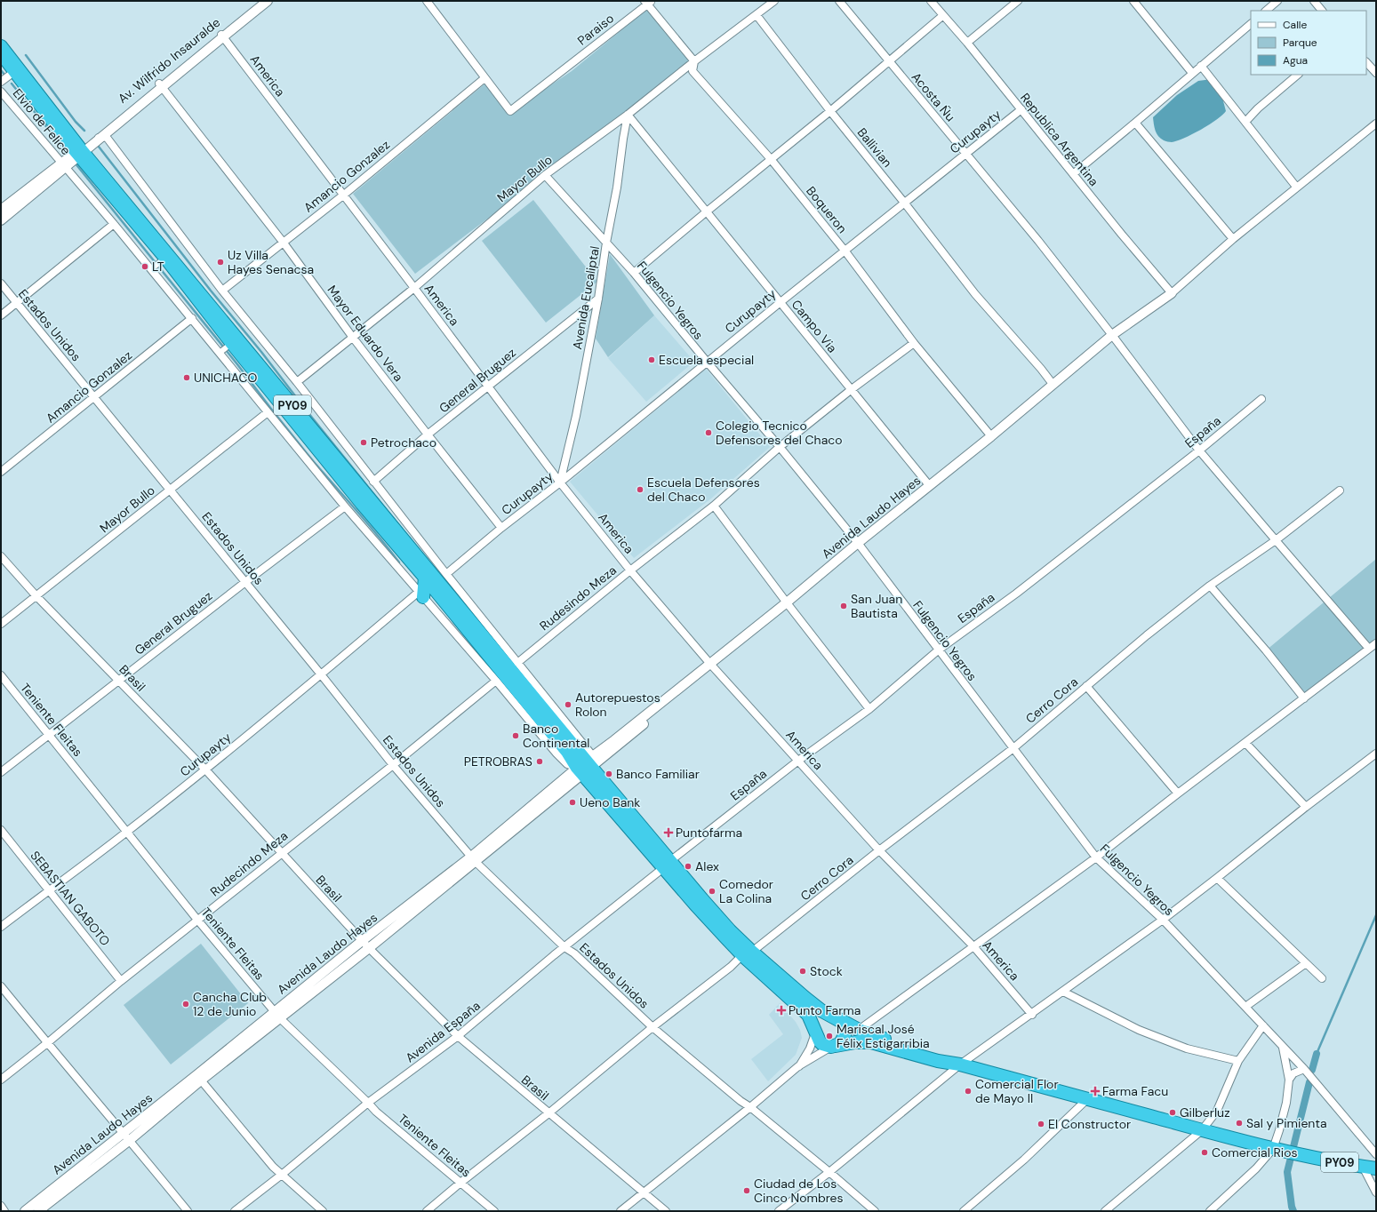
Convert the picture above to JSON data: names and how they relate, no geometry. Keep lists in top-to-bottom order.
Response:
{
  "streets": {
    "highway": ["PY09"],
    "street": [
      "Paraiso",
      "Av. Wilfrido Insauralde",
      "America",
      "Acosta Ñu",
      "Elvio de Felice",
      "Curupayty",
      "Republica Argentina",
      "Ballivian",
      "Amancio Gonzalez",
      "Mayor Bullo",
      "Boqueron",
      "Avenida Eucaliptal",
      "Fulgencio Yegros",
      "Estados Unidos",
      "Campo Via",
      "Mayor Eduardo Vera",
      "General Bruguez",
      "España",
      "Avenida Laudo Hayes",
      "Rudesindo Meza",
      "Brasil",
      "Cerro Cora",
      "Teniente Fleitas",
      "Rudecindo Meza",
      "SEBASTIAN GABOTO",
      "Avenida España"
    ]
  },
  "crossings": [
    ["Paraiso", "Amancio Gonzalez"],
    ["Paraiso", "Boqueron"],
    ["Av. Wilfrido Insauralde", "America"],
    ["Av. Wilfrido Insauralde", "Mayor Eduardo Vera"],
    ["Av. Wilfrido Insauralde", "PY09"],
    ["America", "Curupayty"],
    ["America", "Amancio Gonzalez"],
    ["America", "Mayor Bullo"],
    ["America", "Avenida Eucaliptal"],
    ["America", "General Bruguez"],
    ["America", "España"],
    ["America", "Avenida Laudo Hayes"],
    ["America", "Rudesindo Meza"],
    ["America", "Cerro Cora"],
    ["Acosta Ñu", "Curupayty"],
    ["Acosta Ñu", "España"],
    ["Acosta Ñu", "Avenida Laudo Hayes"],
    ["Elvio de Felice", "Curupayty"],
    ["Elvio de Felice", "Amancio Gonzalez"],
    ["Elvio de Felice", "Mayor Bullo"],
    ["Elvio de Felice", "General Bruguez"],
    ["Elvio de Felice", "PY09"],
    ["Elvio de Felice", "Avenida Laudo Hayes"],
    ["Elvio de Felice", "Rudecindo Meza"],
    ["Curupayty", "Republica Argentina"],
    ["Curupayty", "Ballivian"],
    ["Curupayty", "Boqueron"],
    ["Curupayty", "Avenida Eucaliptal"],
    ["Curupayty", "Fulgencio Yegros"],
    ["Curupayty", "Estados Unidos"],
    ["Curupayty", "Campo Via"],
    ["Curupayty", "Mayor Eduardo Vera"],
    ["Curupayty", "Brasil"],
    ["Curupayty", "Teniente Fleitas"],
    ["Curupayty", "SEBASTIAN GABOTO"],
    ["Republica Argentina", "Avenida Laudo Hayes"],
    ["Ballivian", "Mayor Bullo"],
    ["Ballivian", "Avenida Laudo Hayes"],
    ["Amancio Gonzalez", "Estados Unidos"],
    ["Amancio Gonzalez", "Mayor Eduardo Vera"],
    ["Mayor Bullo", "Boqueron"],
    ["Mayor Bullo", "Avenida Eucaliptal"],
    ["Mayor Bullo", "Fulgencio Yegros"],
    ["Mayor Bullo", "Estados Unidos"],
    ["Mayor Bullo", "Campo Via"],
    ["Mayor Bullo", "Mayor Eduardo Vera"],
    ["Mayor Bullo", "Brasil"],
    ["Boqueron", "Avenida Laudo Hayes"],
    ["Boqueron", "Rudesindo Meza"],
    ["Avenida Eucaliptal", "Fulgencio Yegros"],
    ["Avenida Eucaliptal", "Campo Via"],
    ["Avenida Eucaliptal", "General Bruguez"],
    ["Fulgencio Yegros", "España"],
    ["Fulgencio Yegros", "Avenida Laudo Hayes"],
    ["Fulgencio Yegros", "Rudesindo Meza"],
    ["Fulgencio Yegros", "Cerro Cora"],
    ["Estados Unidos", "General Bruguez"],
    ["Estados Unidos", "Avenida Laudo Hayes"],
    ["Estados Unidos", "Cerro Cora"],
    ["Estados Unidos", "Rudecindo Meza"],
    ["Estados Unidos", "Avenida España"],
    ["Campo Via", "Avenida Laudo Hayes"],
    ["Campo Via", "Rudesindo Meza"],
    ["Mayor Eduardo Vera", "General Bruguez"],
    ["General Bruguez", "Brasil"],
    ["General Bruguez", "Teniente Fleitas"],
    ["PY09", "España"],
    ["PY09", "Avenida Laudo Hayes"],
    ["PY09", "Cerro Cora"],
    ["PY09", "Avenida España"],
    ["España", "Avenida España"],
    ["Avenida Laudo Hayes", "Brasil"],
    ["Avenida Laudo Hayes", "Teniente Fleitas"],
    ["Brasil", "Cerro Cora"],
    ["Brasil", "Rudecindo Meza"],
    ["Brasil", "Avenida España"],
    ["Cerro Cora", "Teniente Fleitas"],
    ["Teniente Fleitas", "Rudecindo Meza"],
    ["Teniente Fleitas", "Avenida España"],
    ["Rudecindo Meza", "SEBASTIAN GABOTO"]
  ],
  "places": {
    "other": [
      "Uz Villa Hayes Senacsa",
      "LT",
      "Escuela especial",
      "UNICHACO",
      "Colegio Tecnico Defensores del Chaco",
      "Petrochaco",
      "Escuela Defensores del Chaco",
      "San Juan Bautista",
      "Autorepuestos Rolon",
      "Banco Continental",
      "PETROBRAS",
      "Banco Familiar",
      "Ueno Bank",
      "Alex",
      "Comedor La Colina",
      "Stock",
      "Cancha Club 12 de Junio",
      "Mariscal José Félix Estigarribia",
      "Comercial Flor de Mayo II",
      "Gilberluz",
      "Sal y Pimienta",
      "El Constructor",
      "Comercial Rios",
      "Ciudad de Los Cinco Nombres"
    ],
    "health": ["Puntofarma", "Punto Farma", "Farma Facu"]
  },
  "legend": ["Calle", "Parque", "Agua"]
}
